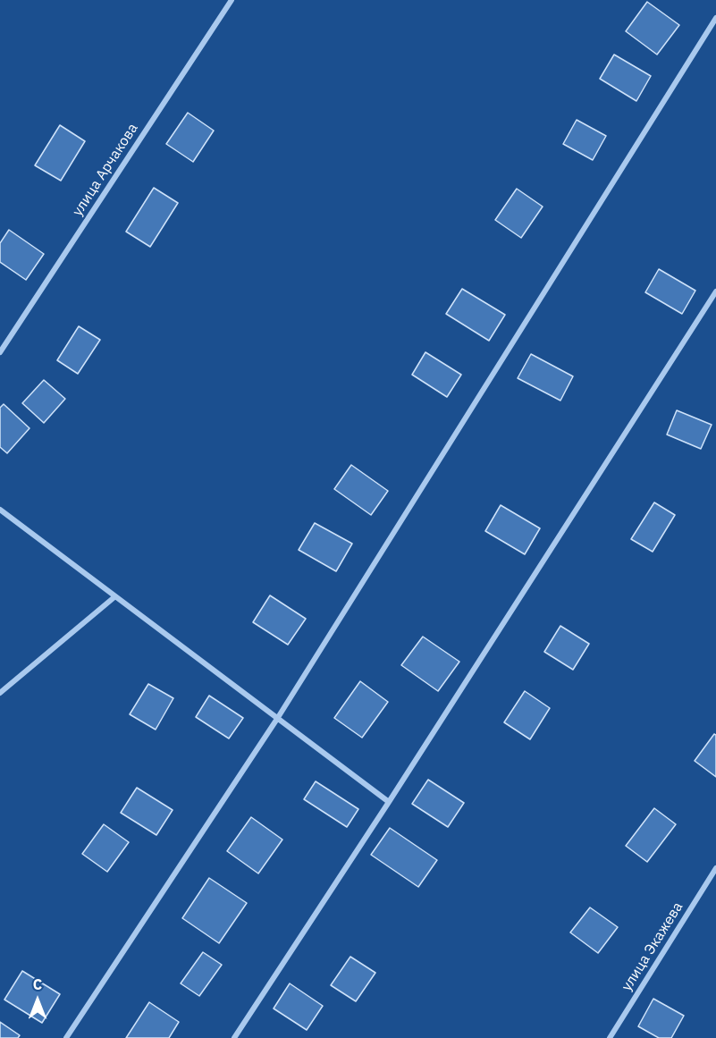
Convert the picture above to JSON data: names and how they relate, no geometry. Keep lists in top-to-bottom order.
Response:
{
  "streets": {
    "street": ["улица Арчакова", "улица Экажева"]
  },
  "north": "top"
}
